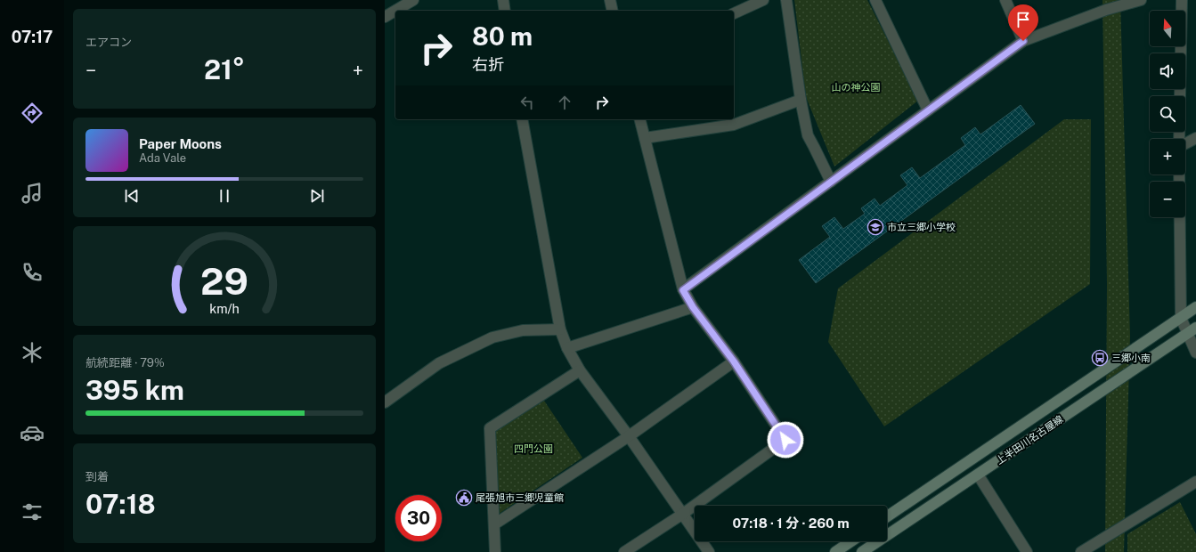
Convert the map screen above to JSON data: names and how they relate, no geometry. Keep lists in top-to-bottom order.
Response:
{
  "streets": {
    "main road": ["上半田川名古屋線"]
  },
  "parks": ["山の神公園", "四門公園"],
  "places": {
    "school or university": ["市立三郷小学校"],
    "bus stop": ["三郷小南"],
    "public building": ["尾張旭市三郷児童館"]
  },
  "north": "top",
  "page": {
    "tabs": "07:17",
    "tile": [
      "エアコン",
      ["航続距離 · 79%", "395 km"],
      ["到着", "07:18"]
    ],
    "map_buttons": ["+", "−"],
    "turn": ["80 m", "右折"],
    "heat": ["−", "21°", "+"],
    "song": ["Paper Moons", "Ada Vale"],
    "limit": "30",
    "trip": "07:18 · 1 分 · 260 m",
    "gauge": ["29", "km/h"]
  }
}
